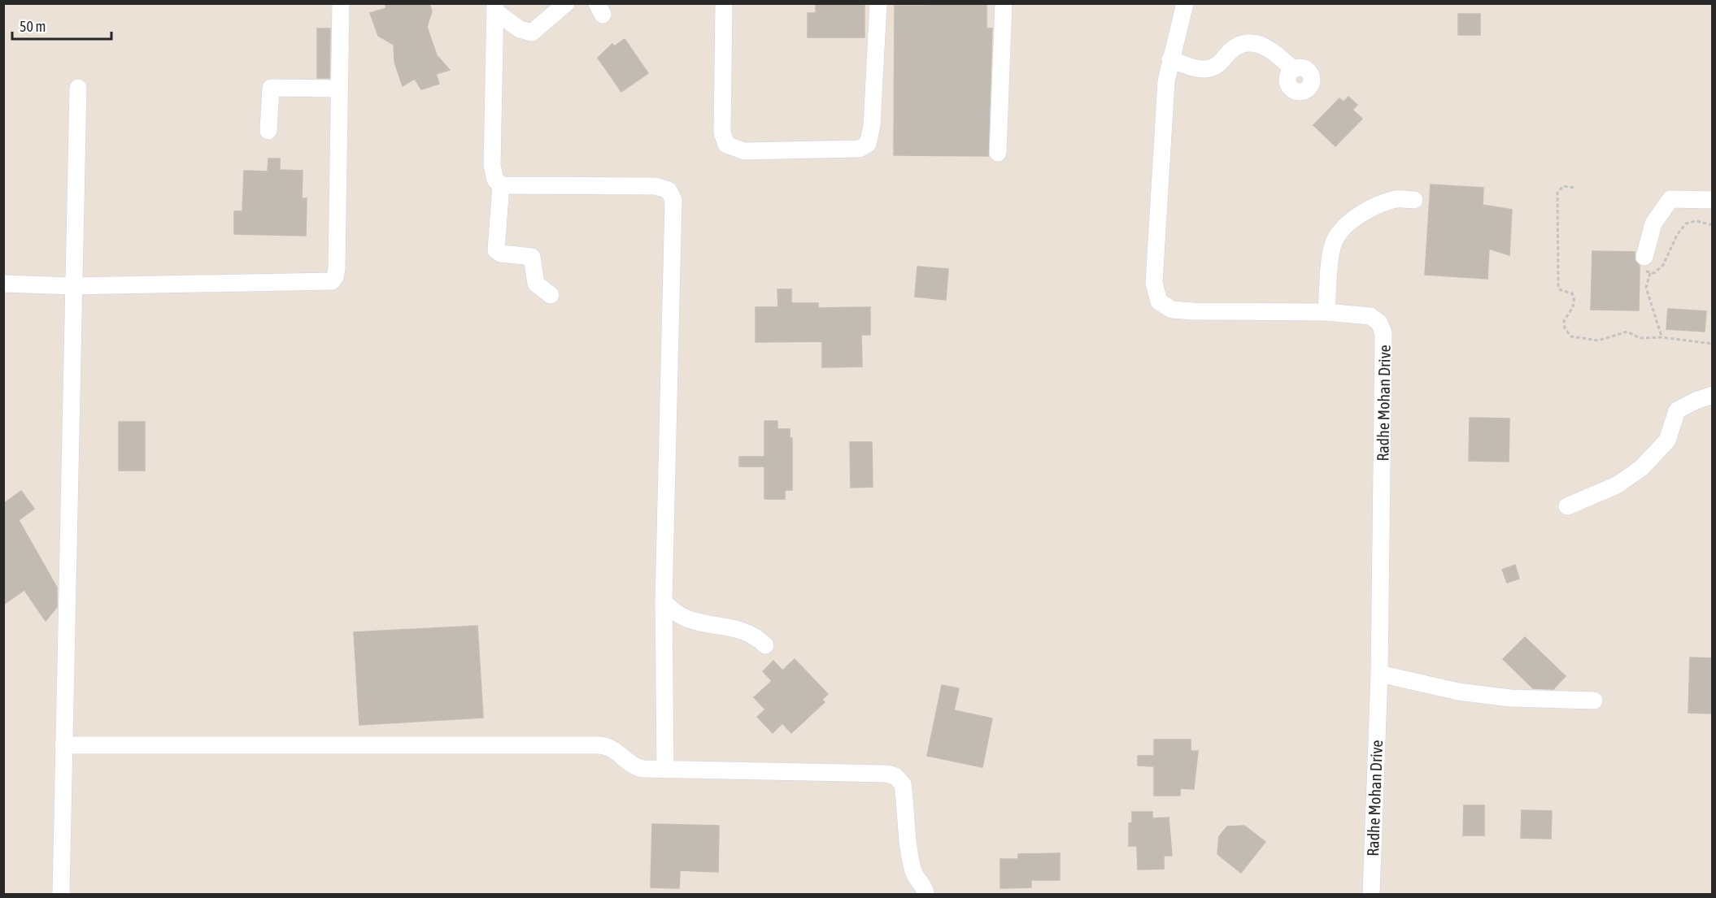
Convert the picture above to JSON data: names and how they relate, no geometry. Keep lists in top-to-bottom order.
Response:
{
  "streets": {
    "street": ["Radhe Mohan Drive"]
  },
  "scale_bar": "50 m"
}
